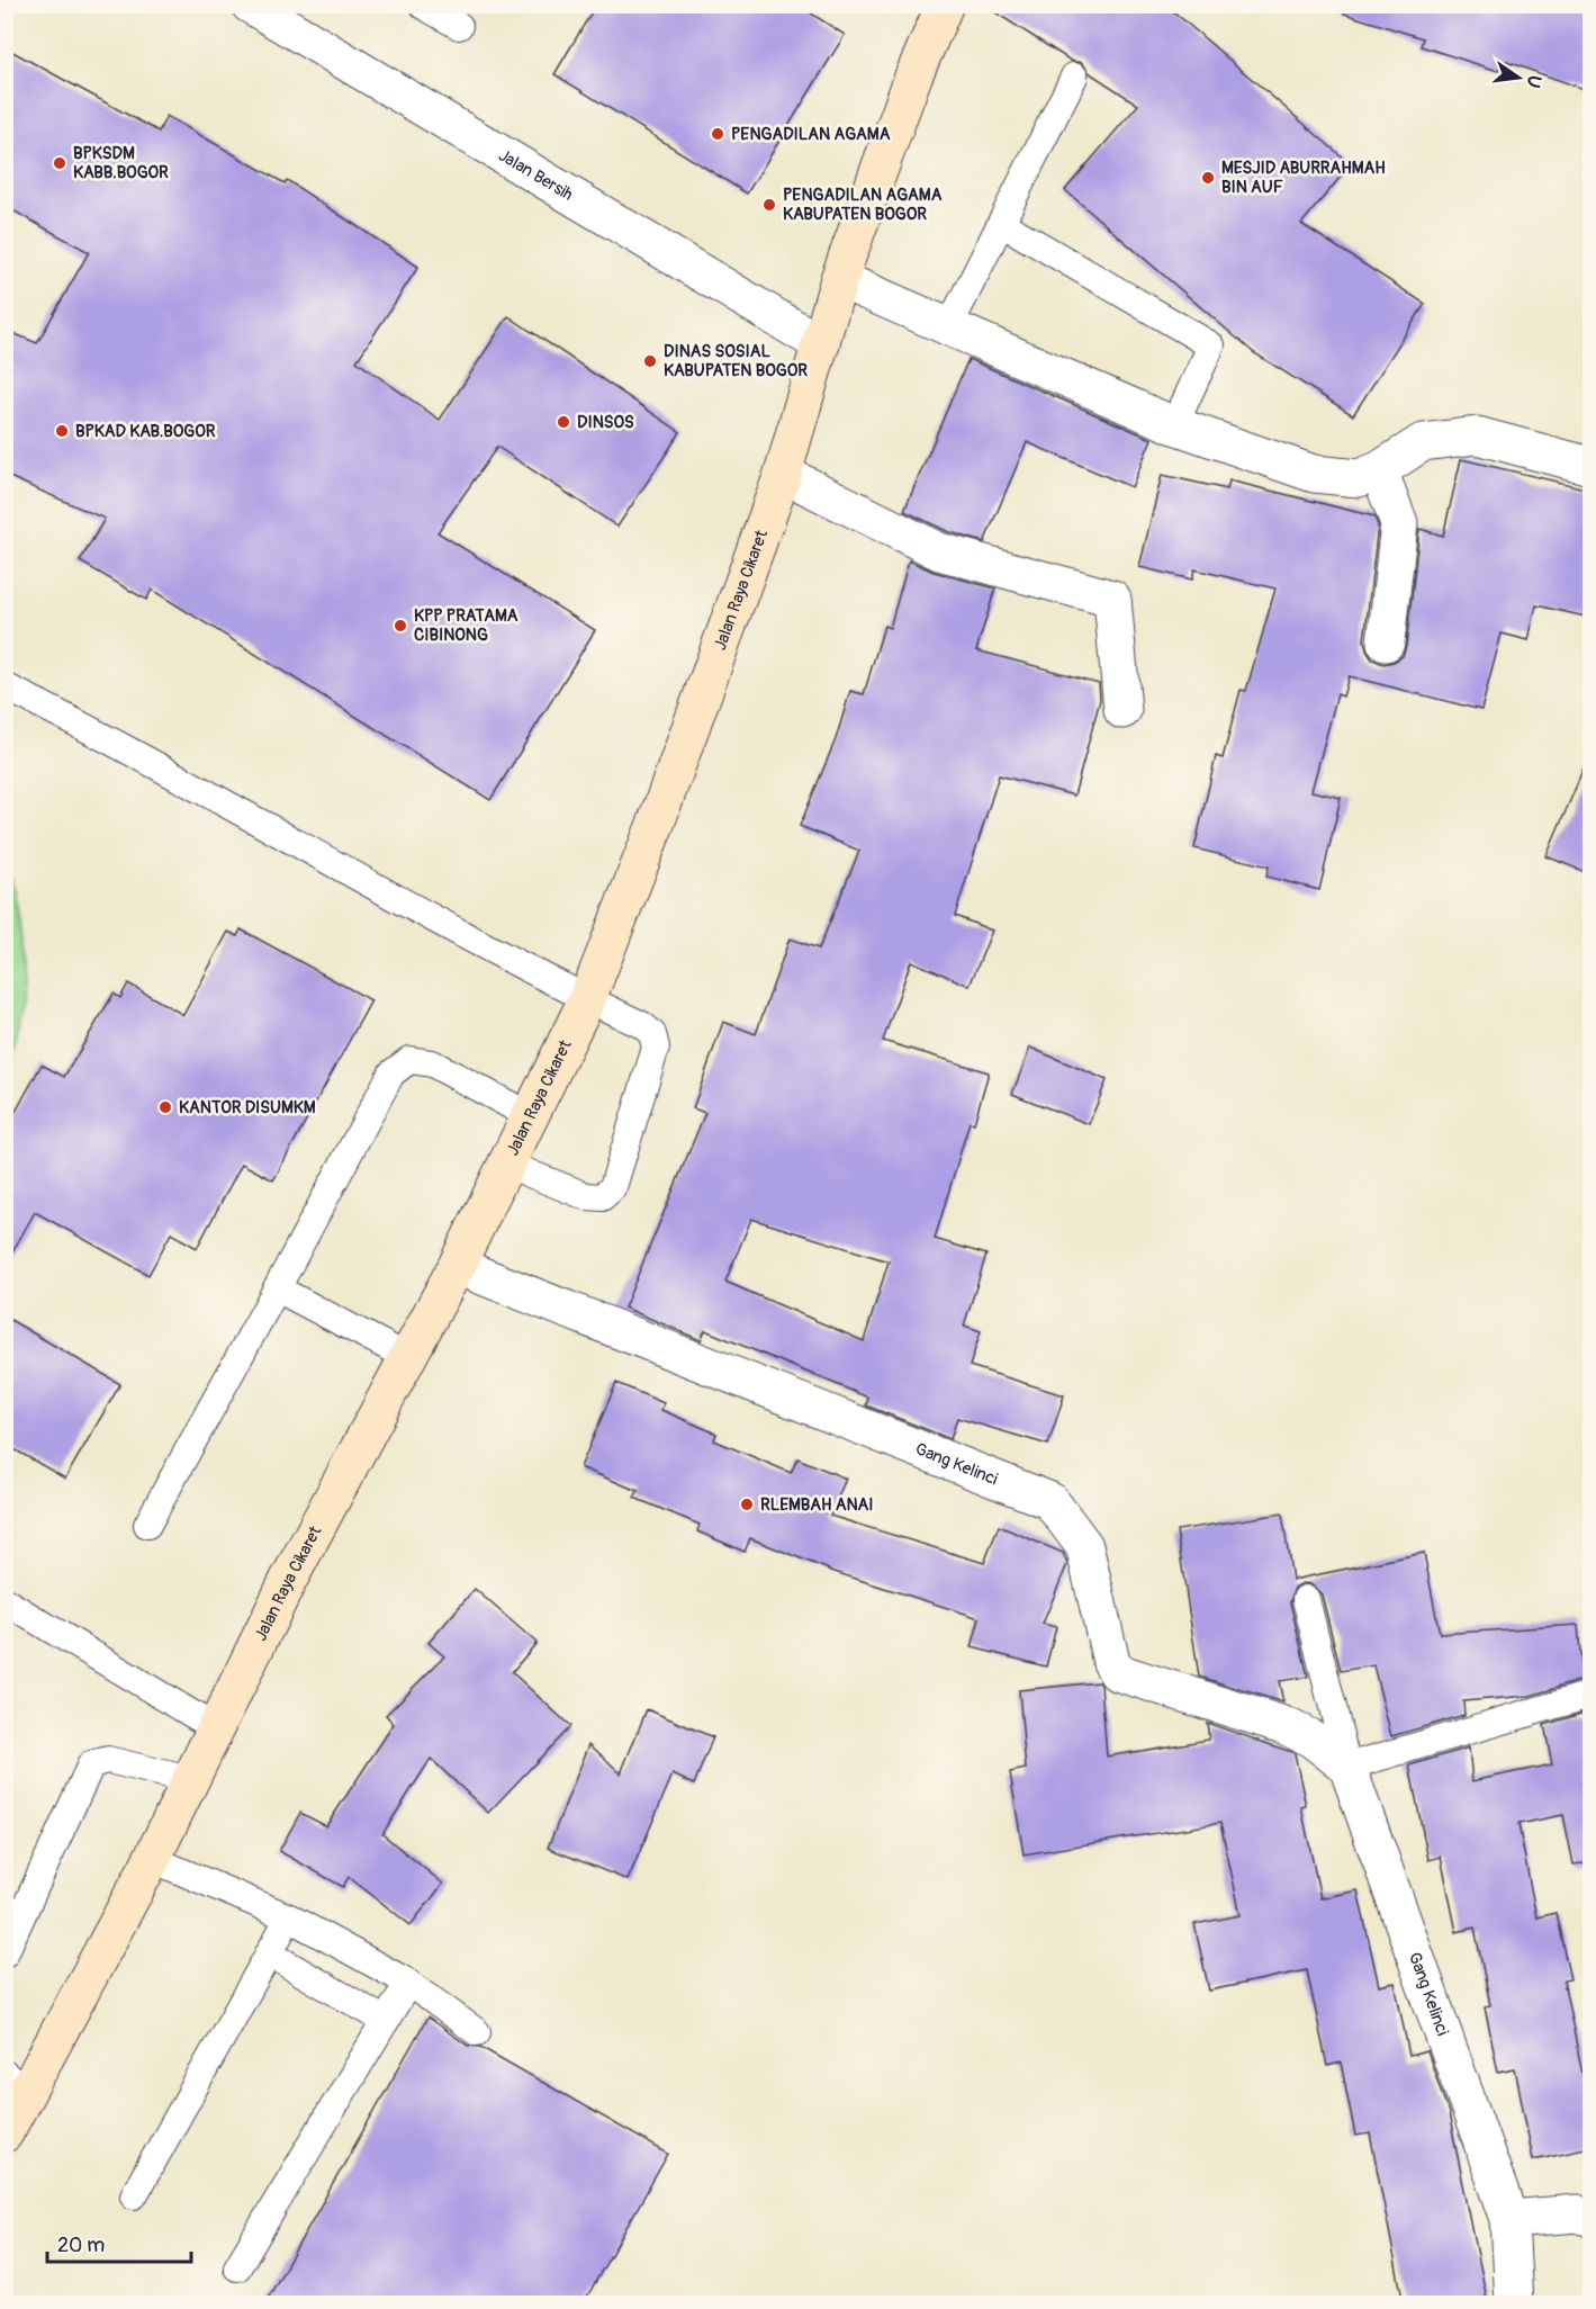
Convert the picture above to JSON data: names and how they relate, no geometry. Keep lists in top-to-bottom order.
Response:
{
  "streets": {
    "main road": ["Jalan Raya Cikaret"],
    "street": ["Jalan Bersih", "Gang Kelinci"]
  },
  "crossings": [
    ["Jalan Bersih", "Jalan Raya Cikaret"],
    ["Jalan Raya Cikaret", "Gang Kelinci"]
  ],
  "places": [
    "PENGADILAN AGAMA",
    "BPKSDM KABB.BOGOR",
    "MESJID ABURRAHMAH BIN AUF",
    "PENGADILAN AGAMA KABUPATEN BOGOR",
    "DINAS SOSIAL KABUPATEN BOGOR",
    "DINSOS",
    "BPKAD KAB.BOGOR",
    "KPP PRATAMA CIBINONG",
    "KANTOR DISUMKM",
    "RLEMBAH ANAI"
  ],
  "scale_bar": "20 m",
  "north": "right"
}
